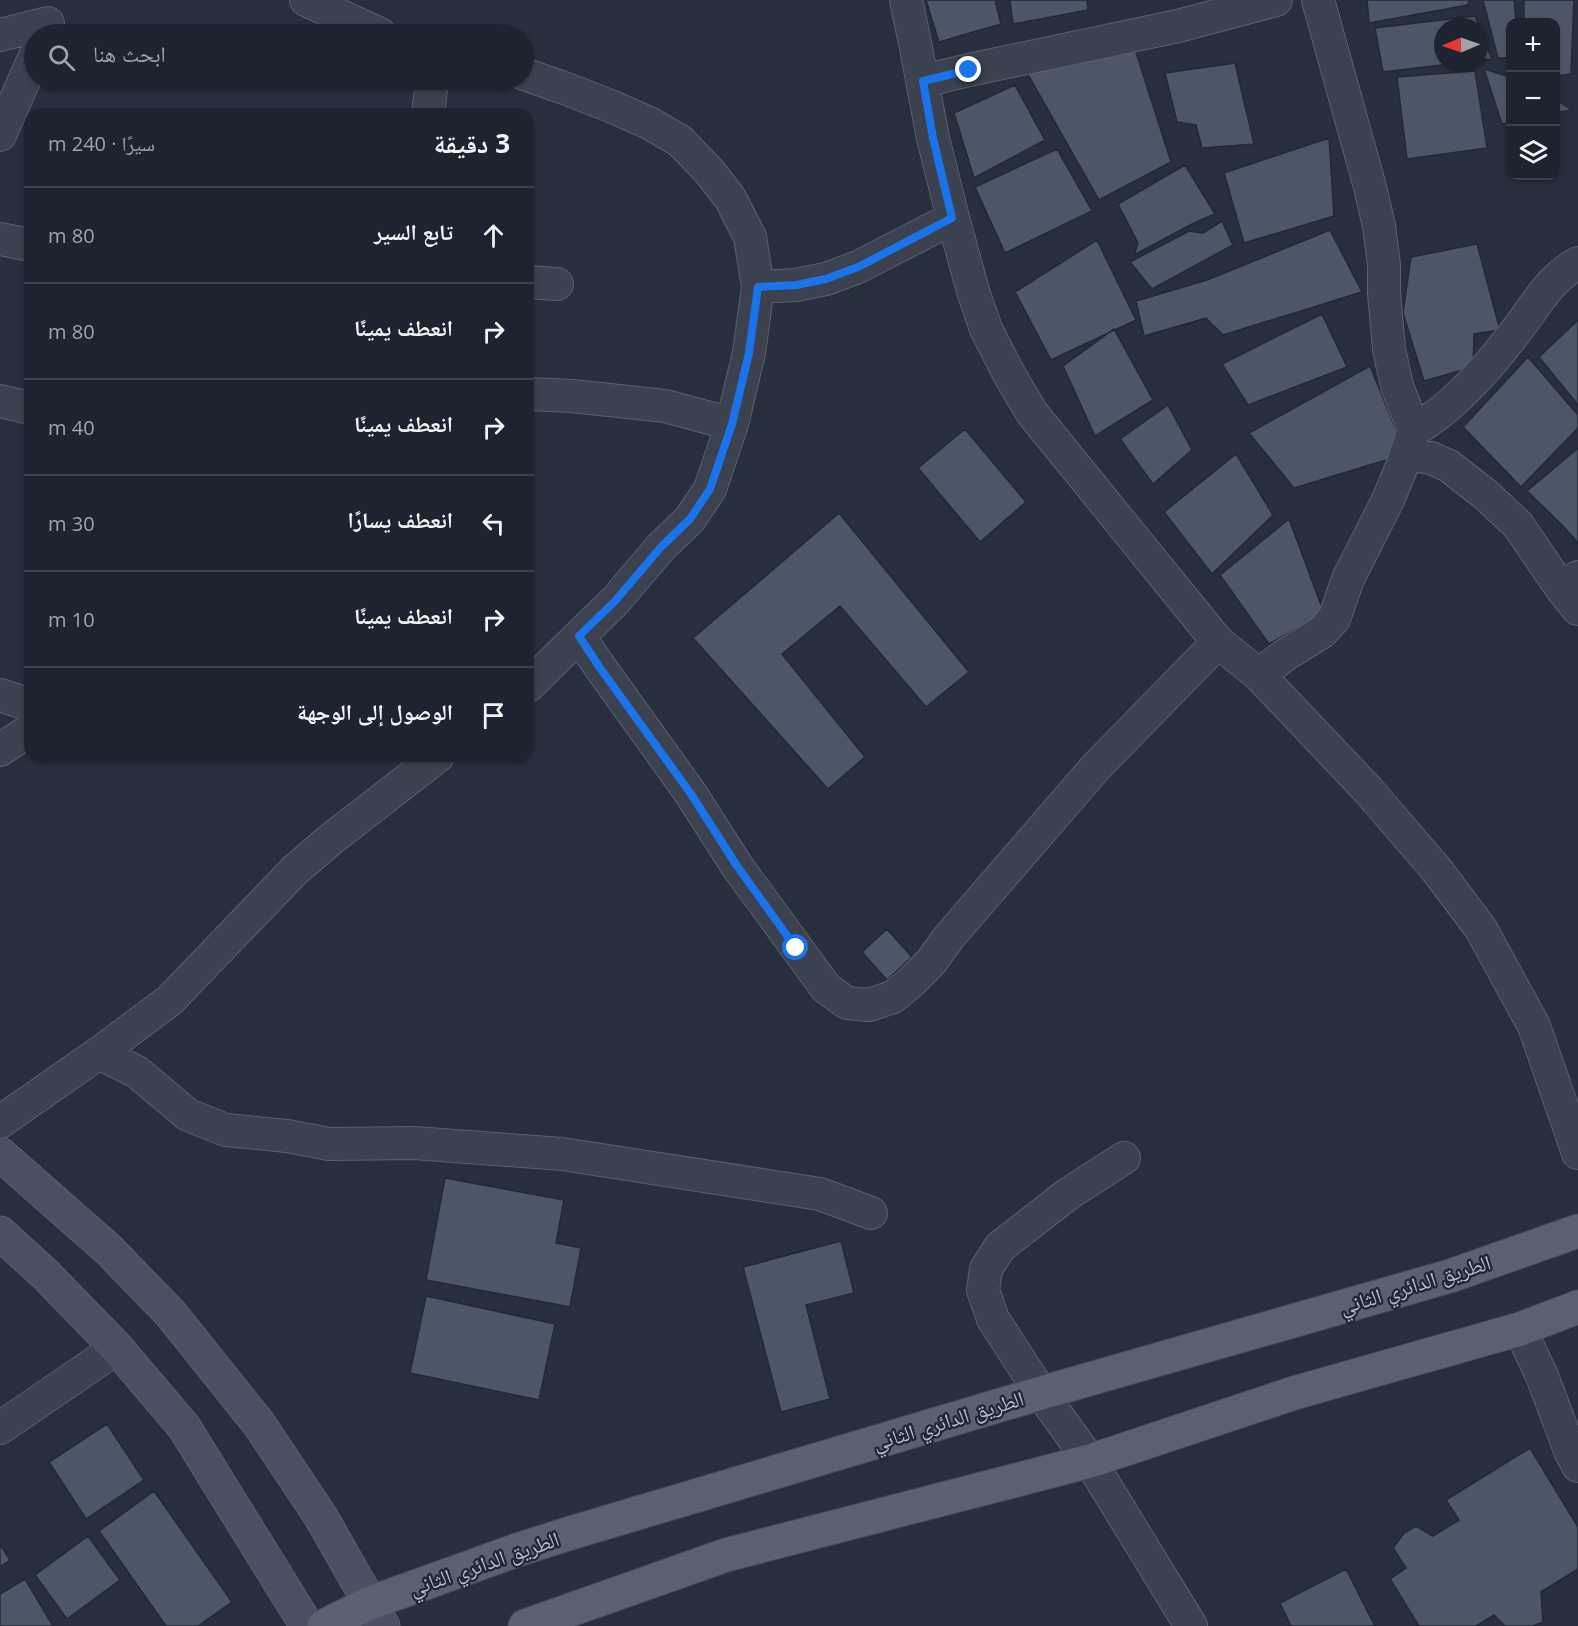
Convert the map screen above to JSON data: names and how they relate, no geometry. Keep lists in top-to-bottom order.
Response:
{
  "streets": {
    "main road": ["الطريق الدائري الثاني"]
  },
  "north": "left",
  "page": {
    "map_buttons": ["+", "−"],
    "search": "ابحث هنا",
    "heading": ["3 دقيقة", "سيرًا · 240 m"],
    "list": [
      ["تابع السير", "80 m"],
      ["انعطف يمينًا", "80 m"],
      ["انعطف يمينًا", "40 m"],
      ["انعطف يسارًا", "30 m"],
      ["انعطف يمينًا", "10 m"],
      "الوصول إلى الوجهة"
    ]
  }
}
